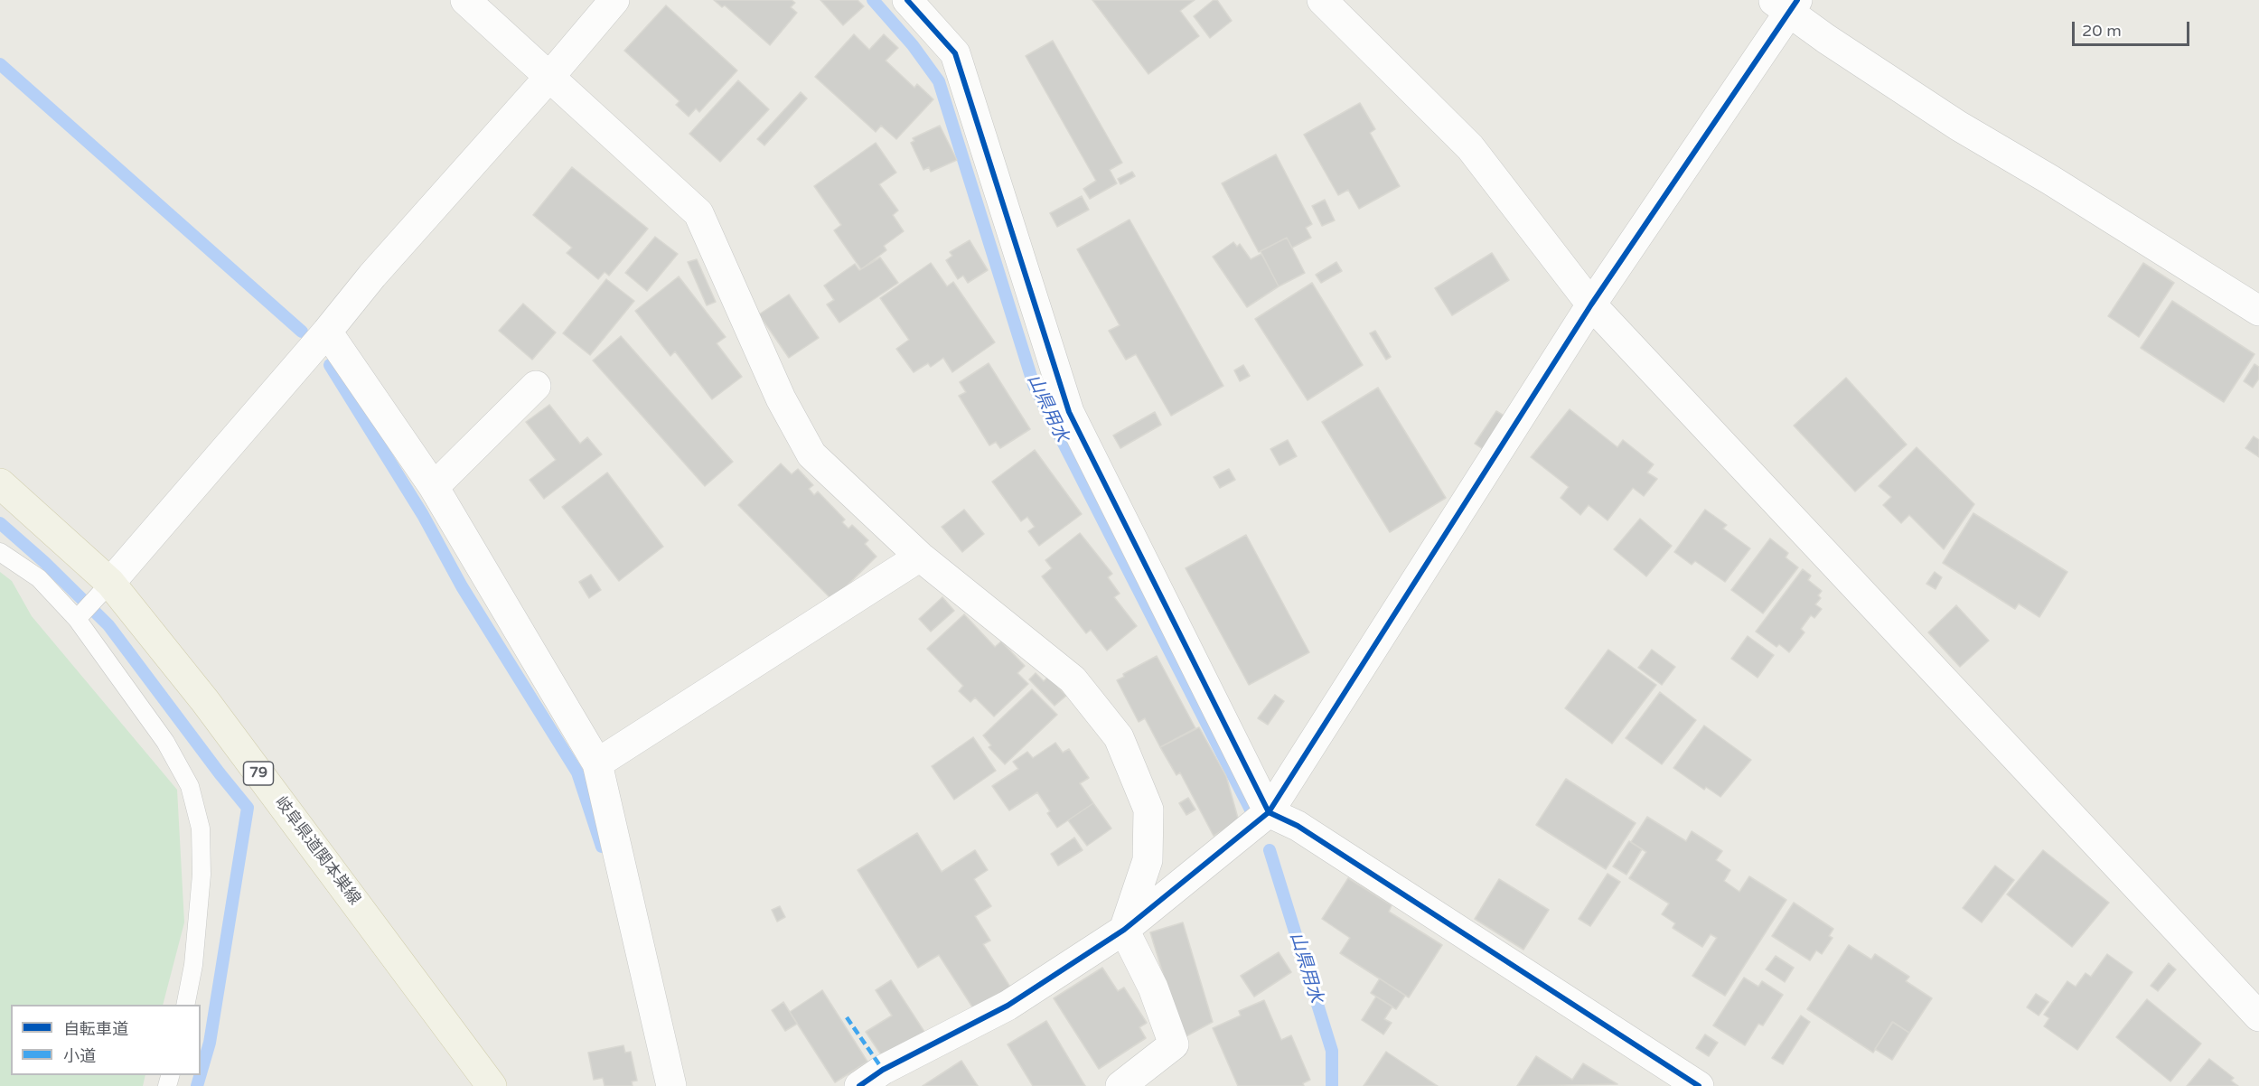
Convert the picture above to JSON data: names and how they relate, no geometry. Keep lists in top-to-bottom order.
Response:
{
  "streets": {
    "main road": ["79", "岐阜県道関本巣線"]
  },
  "water": ["山県用水"],
  "legend": ["自転車道", "小道"],
  "scale_bar": "20 m"
}
